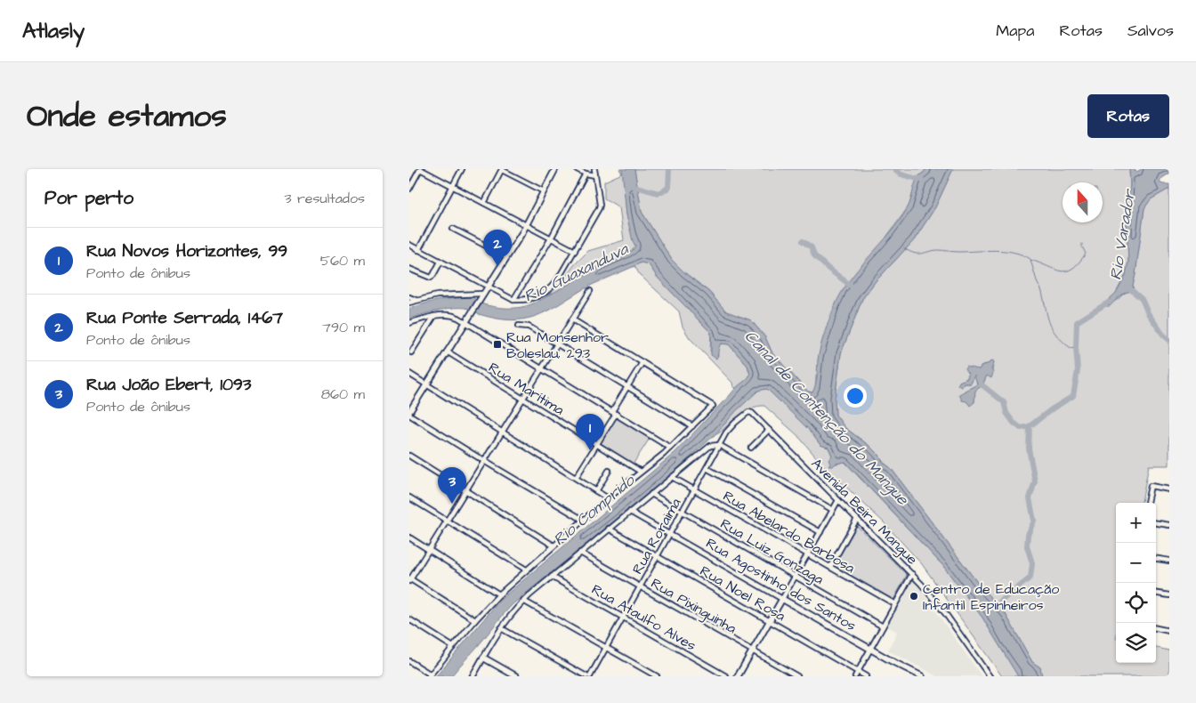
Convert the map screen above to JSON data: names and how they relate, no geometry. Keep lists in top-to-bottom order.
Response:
{
  "streets": {
    "street": [
      "Rua Marítima",
      "Avenida Beira Mangue",
      "Rua Abelardo Barbosa",
      "Rua Roraima",
      "Rua Luiz Gonzaga",
      "Rua Agostinho dos Santos",
      "Rua Noel Rosa",
      "Rua Pixinguinha",
      "Rua Ataulfo Alves"
    ]
  },
  "crossings": [
    ["Avenida Beira Mangue", "Rua Roraima"],
    ["Rua Abelardo Barbosa", "Rua Roraima"],
    ["Rua Roraima", "Rua Luiz Gonzaga"],
    ["Rua Roraima", "Rua Agostinho dos Santos"],
    ["Rua Roraima", "Rua Noel Rosa"],
    ["Rua Roraima", "Rua Pixinguinha"],
    ["Rua Roraima", "Rua Ataulfo Alves"]
  ],
  "water": [
    "Rio Varador",
    "Rio Guaxanduva",
    "Canal de Contenção do Mangue",
    "Rio Comprido"
  ],
  "places": {
    "transit": ["Rua Monsenhor Boleslau, 293"],
    "other": ["Centro de Educação Infantil Espinheiros"]
  },
  "north": "top",
  "page": {
    "header": "Atlasly",
    "nav": ["Mapa", "Rotas", "Salvos"],
    "title": "Onde estamos",
    "buttons": "Rotas",
    "heading": ["Por perto", "3 resultados"],
    "list": [
      {
        "mark": "1",
        "name": "Rua Novos Horizontes, 99",
        "note": "Ponto de ônibus",
        "value": "560 m"
      },
      {
        "mark": "2",
        "name": "Rua Ponte Serrada, 1467",
        "note": "Ponto de ônibus",
        "value": "790 m"
      },
      {
        "mark": "3",
        "name": "Rua João Ebert, 1093",
        "note": "Ponto de ônibus",
        "value": "860 m"
      }
    ],
    "pins": ["2", "1", "3"],
    "map_buttons": ["+", "−"]
  }
}
